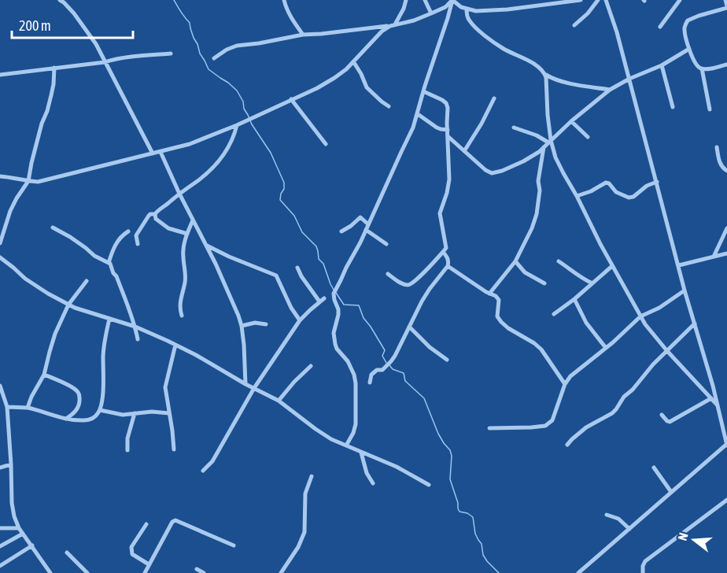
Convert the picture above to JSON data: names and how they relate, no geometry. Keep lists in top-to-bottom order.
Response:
{
  "scale_bar": "200 m",
  "north": "left"
}
